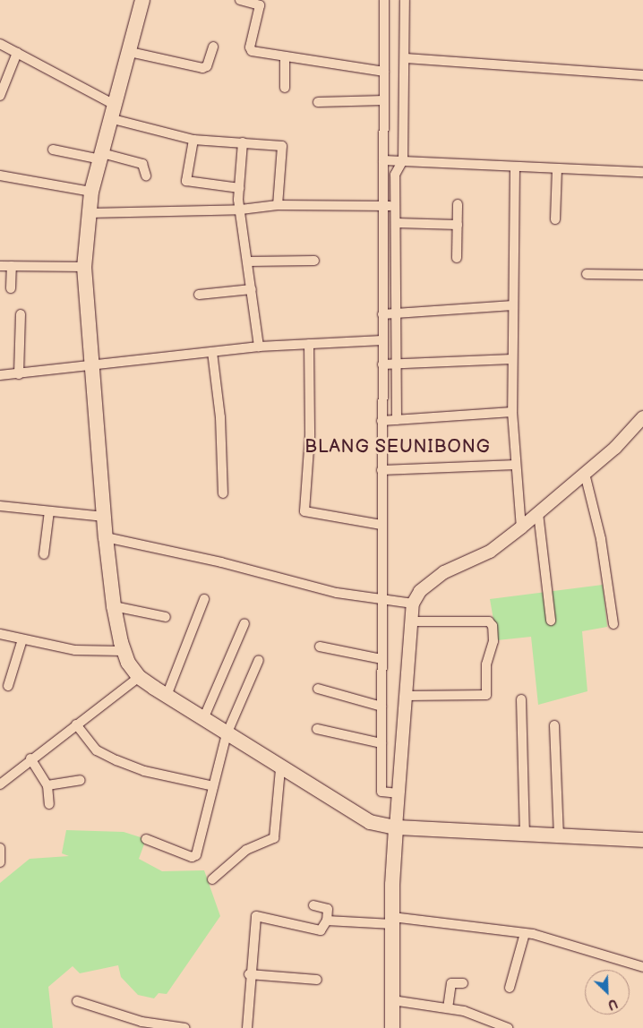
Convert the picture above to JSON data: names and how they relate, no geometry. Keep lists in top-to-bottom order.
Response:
{
  "districts": ["BLANG SEUNIBONG"],
  "north": "bottom right"
}
